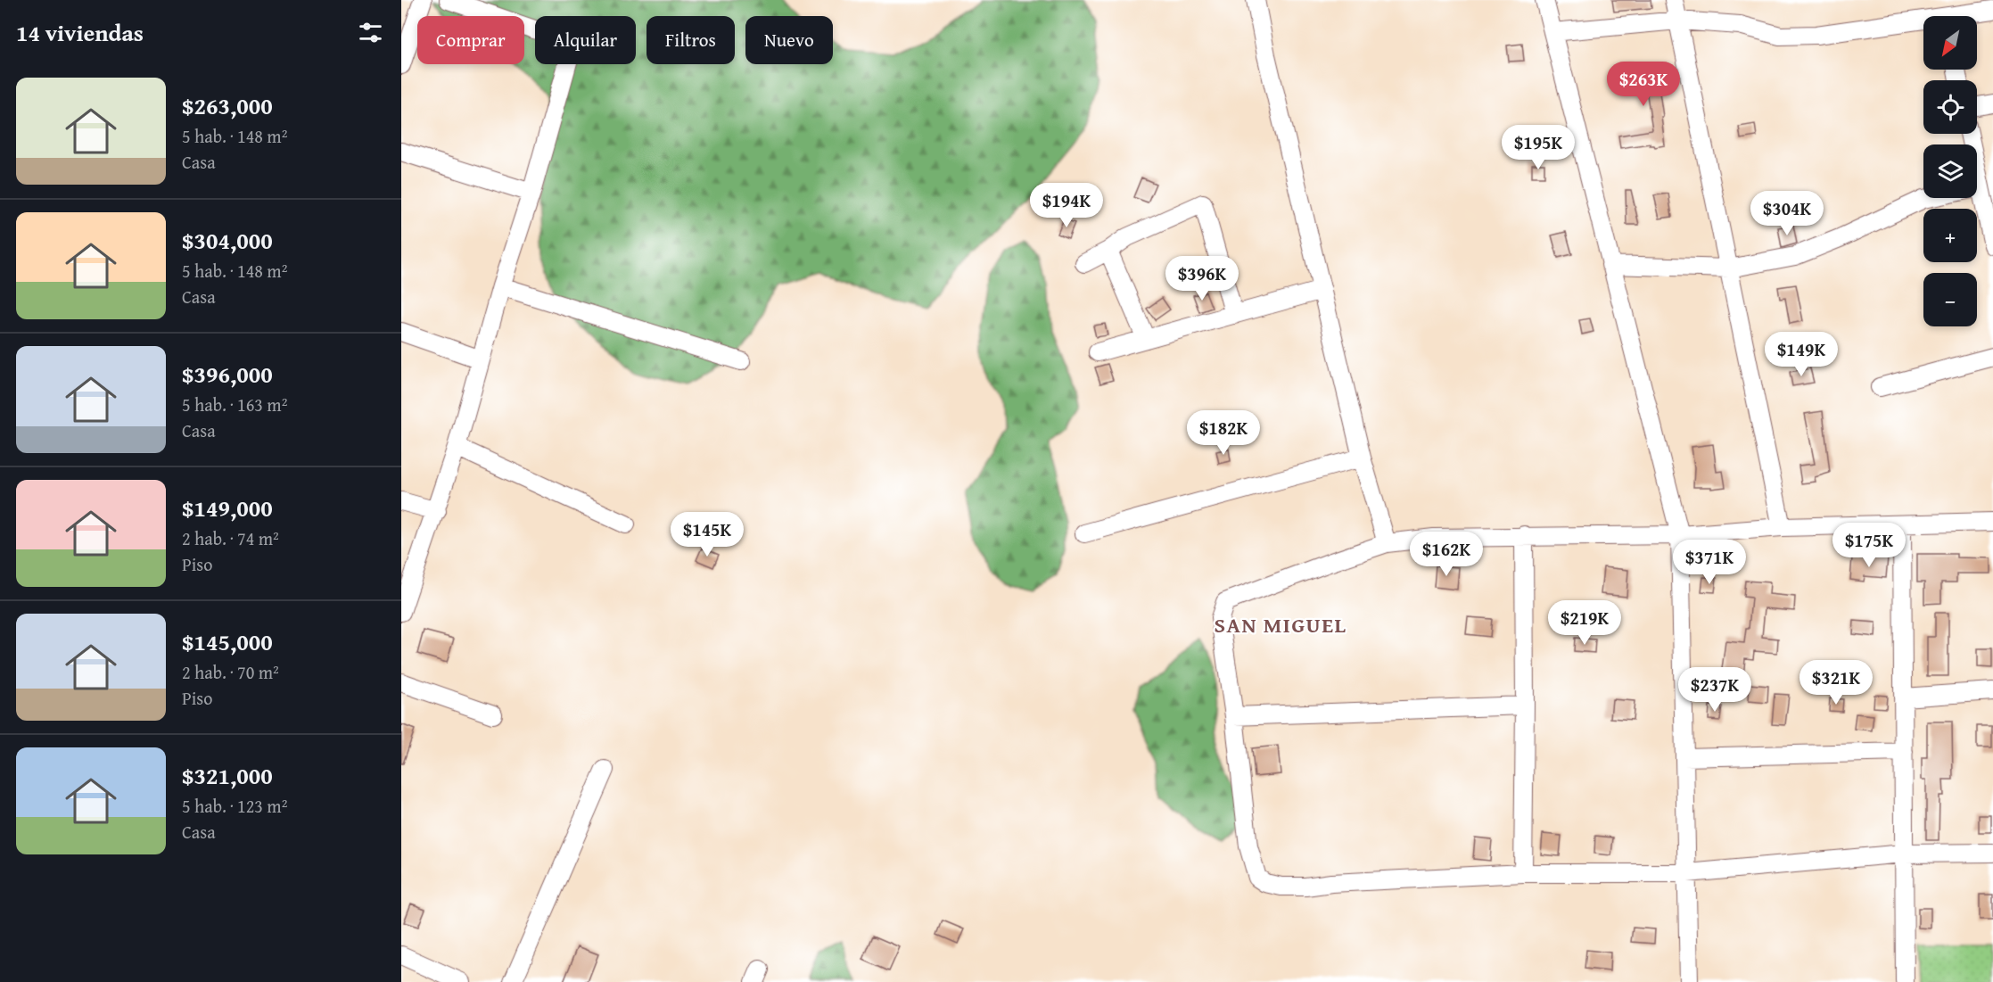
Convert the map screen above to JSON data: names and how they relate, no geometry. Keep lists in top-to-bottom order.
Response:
{
  "districts": ["SAN MIGUEL"],
  "north": "bottom left",
  "page": {
    "heading": "14 viviendas",
    "map_buttons": ["+", "−"],
    "chip": [
      "Comprar",
      "Alquilar",
      "Filtros",
      "Nuevo"
    ],
    "price": [
      "$263K",
      "$195K",
      "$194K",
      "$304K",
      "$396K",
      "$149K",
      "$182K",
      "$145K",
      "$175K",
      "$162K",
      "$371K",
      "$219K",
      "$321K",
      "$237K"
    ],
    "list": [
      {
        "name": "$263,000",
        "note": "5 hab. · 148 m² · Casa"
      },
      {
        "name": "$304,000",
        "note": "5 hab. · 148 m² · Casa"
      },
      {
        "name": "$396,000",
        "note": "5 hab. · 163 m² · Casa"
      },
      {
        "name": "$149,000",
        "note": "2 hab. · 74 m² · Piso"
      },
      {
        "name": "$145,000",
        "note": "2 hab. · 70 m² · Piso"
      },
      {
        "name": "$321,000",
        "note": "5 hab. · 123 m² · Casa"
      }
    ]
  }
}
